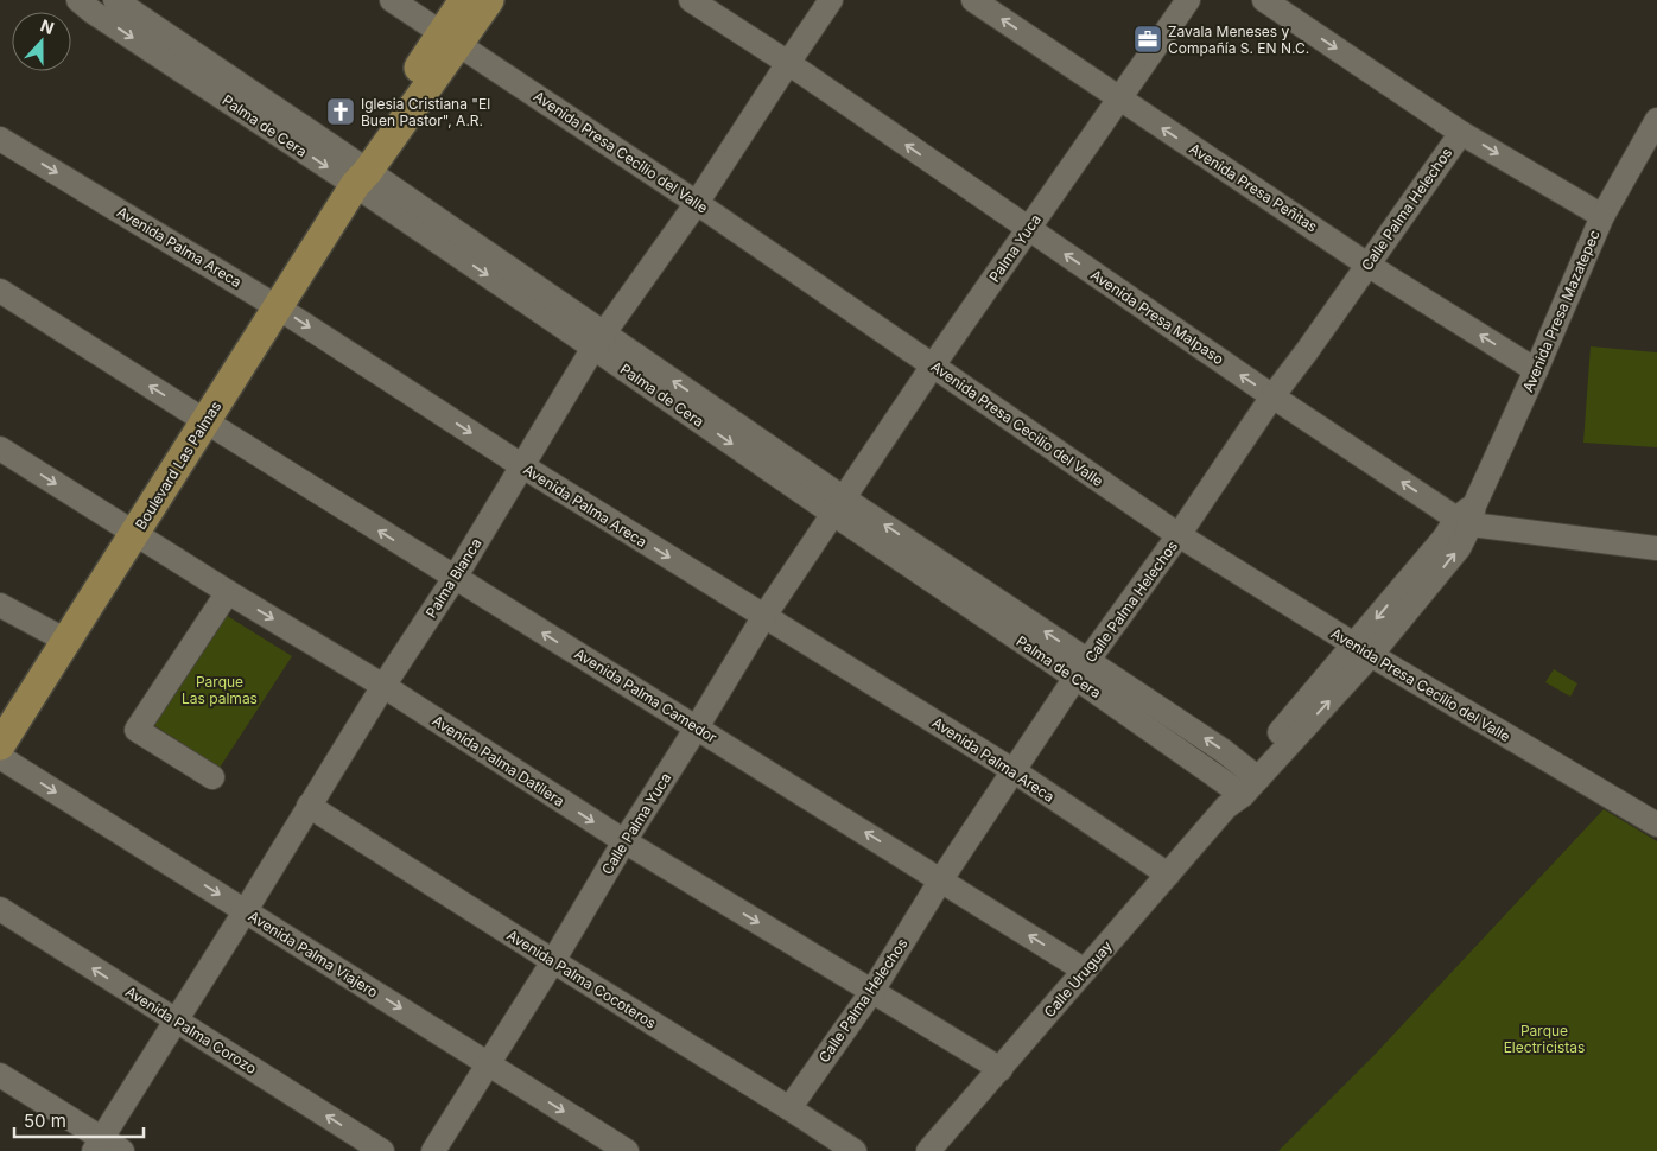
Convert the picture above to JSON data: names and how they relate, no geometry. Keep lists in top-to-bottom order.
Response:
{
  "streets": {
    "main road": ["Boulevard Las Palmas"],
    "street": [
      "Palma de Cera",
      "Avenida Presa Cecilio del Valle",
      "Avenida Presa Peñitas",
      "Calle Palma Helechos",
      "Avenida Palma Areca",
      "Palma Yuca",
      "Avenida Presa Mazatepec",
      "Avenida Presa Malpaso",
      "Palma Blanca",
      "Avenida Palma Camedor",
      "Avenida Palma Datilera",
      "Calle Palma Yuca",
      "Avenida Palma Viajero",
      "Avenida Palma Cocoteros",
      "Calle Uruguay",
      "Avenida Palma Corozo"
    ]
  },
  "crossings": [
    ["Palma de Cera", "Calle Palma Helechos"],
    ["Palma de Cera", "Palma Yuca"],
    ["Palma de Cera", "Avenida Presa Mazatepec"],
    ["Palma de Cera", "Boulevard Las Palmas"],
    ["Palma de Cera", "Palma Blanca"],
    ["Palma de Cera", "Calle Palma Yuca"],
    ["Palma de Cera", "Calle Uruguay"],
    ["Avenida Presa Cecilio del Valle", "Calle Palma Helechos"],
    ["Avenida Presa Cecilio del Valle", "Palma Yuca"],
    ["Avenida Presa Cecilio del Valle", "Avenida Presa Mazatepec"],
    ["Avenida Presa Cecilio del Valle", "Boulevard Las Palmas"],
    ["Avenida Presa Cecilio del Valle", "Palma Blanca"],
    ["Avenida Presa Peñitas", "Calle Palma Helechos"],
    ["Avenida Presa Peñitas", "Palma Yuca"],
    ["Avenida Presa Peñitas", "Avenida Presa Mazatepec"],
    ["Calle Palma Helechos", "Avenida Palma Areca"],
    ["Calle Palma Helechos", "Avenida Presa Malpaso"],
    ["Calle Palma Helechos", "Avenida Palma Camedor"],
    ["Calle Palma Helechos", "Avenida Palma Datilera"],
    ["Calle Palma Helechos", "Avenida Palma Cocoteros"],
    ["Avenida Palma Areca", "Boulevard Las Palmas"],
    ["Avenida Palma Areca", "Palma Blanca"],
    ["Avenida Palma Areca", "Calle Palma Yuca"],
    ["Avenida Palma Areca", "Calle Uruguay"],
    ["Palma Yuca", "Avenida Presa Malpaso"],
    ["Palma Yuca", "Calle Palma Yuca"],
    ["Avenida Presa Mazatepec", "Avenida Presa Malpaso"],
    ["Avenida Presa Mazatepec", "Calle Uruguay"],
    ["Avenida Presa Malpaso", "Palma Blanca"],
    ["Boulevard Las Palmas", "Avenida Palma Camedor"],
    ["Boulevard Las Palmas", "Avenida Palma Datilera"],
    ["Palma Blanca", "Avenida Palma Camedor"],
    ["Palma Blanca", "Avenida Palma Datilera"],
    ["Palma Blanca", "Avenida Palma Viajero"],
    ["Palma Blanca", "Avenida Palma Cocoteros"],
    ["Palma Blanca", "Avenida Palma Corozo"],
    ["Avenida Palma Camedor", "Calle Palma Yuca"],
    ["Avenida Palma Camedor", "Calle Uruguay"],
    ["Avenida Palma Datilera", "Calle Palma Yuca"],
    ["Avenida Palma Datilera", "Calle Uruguay"],
    ["Calle Palma Yuca", "Avenida Palma Viajero"],
    ["Calle Palma Yuca", "Avenida Palma Cocoteros"]
  ],
  "one_way": [
    "Avenida Palma Areca",
    "Avenida Presa Malpaso",
    "Avenida Palma Camedor",
    "Avenida Palma Datilera",
    "Avenida Palma Viajero"
  ],
  "parks": ["Parque Las palmas", "Parque Electricistas"],
  "places": {
    "office": ["Zavala Meneses y Compañía S. EN N.C."],
    "church": ["Iglesia Cristiana \"El Buen Pastor\", A.R."]
  },
  "scale_bar": "50 m",
  "north": "top"
}
